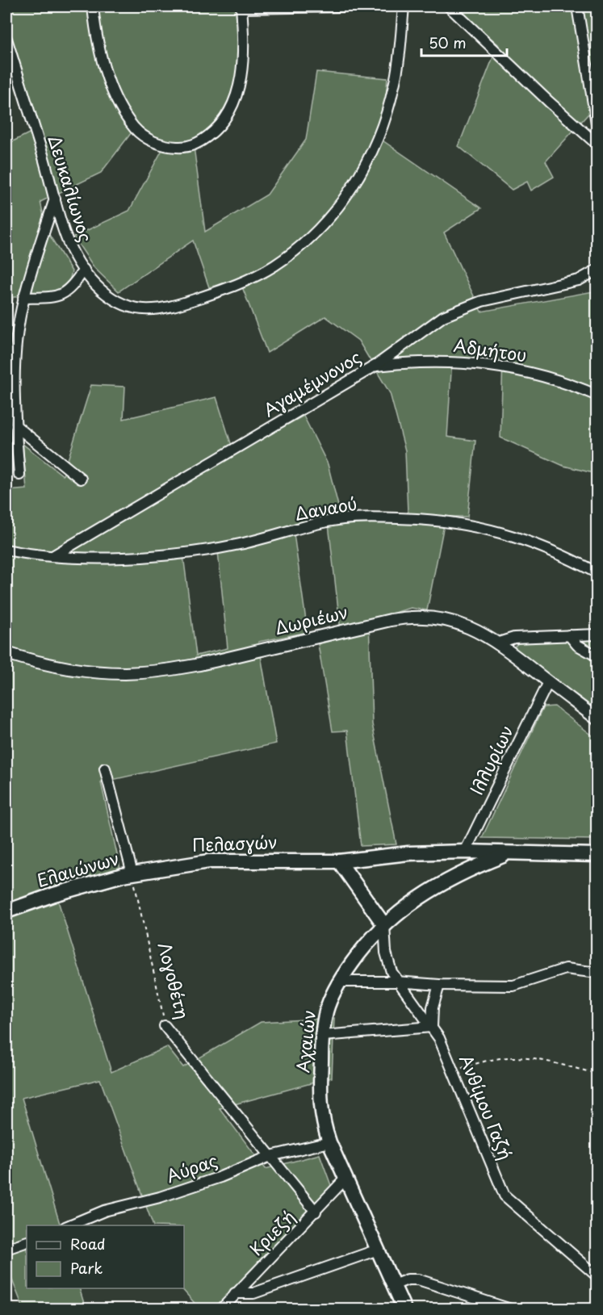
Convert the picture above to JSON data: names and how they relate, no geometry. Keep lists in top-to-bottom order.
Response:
{
  "streets": {
    "main road": ["Πελασγών", "Ελαιώνων", "Αχαιών"],
    "street": [
      "Δευκαλίωνος",
      "Αδμήτου",
      "Αγαμέμνονος",
      "Δαναού",
      "Δωριέων",
      "Ιλλυρίων",
      "Λογοθέτη",
      "Ανθίμου Γαζή",
      "Αύρας",
      "Κριεζή"
    ]
  },
  "crossings": [
    ["Αδμήτου", "Αγαμέμνονος"],
    ["Αγαμέμνονος", "Δαναού"],
    ["Δωριέων", "Ιλλυρίων"],
    ["Ιλλυρίων", "Πελασγών"],
    ["Πελασγών", "Ελαιώνων"],
    ["Πελασγών", "Λογοθέτη"],
    ["Πελασγών", "Αχαιών"],
    ["Ελαιώνων", "Λογοθέτη"],
    ["Λογοθέτη", "Αύρας"],
    ["Λογοθέτη", "Κριεζή"],
    ["Αχαιών", "Ανθίμου Γαζή"],
    ["Αχαιών", "Αύρας"],
    ["Αχαιών", "Κριεζή"]
  ],
  "legend": ["Road", "Park"],
  "scale_bar": "50 m"
}
